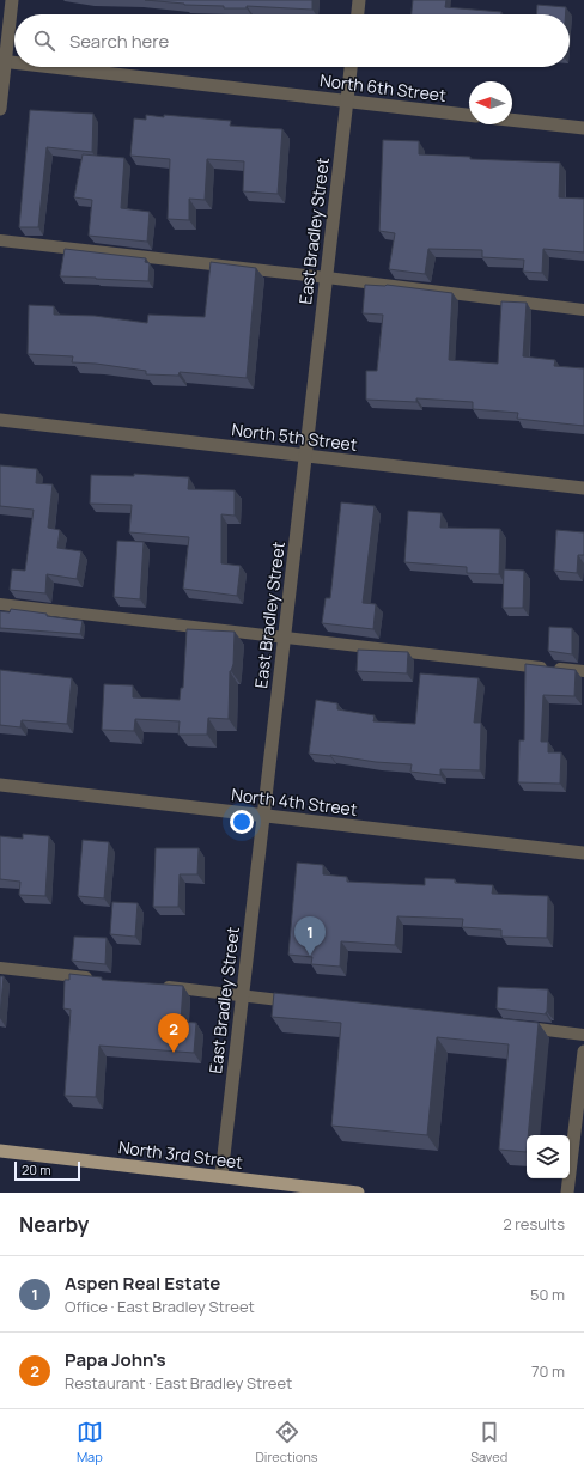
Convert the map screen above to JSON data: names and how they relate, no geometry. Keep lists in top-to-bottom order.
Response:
{
  "streets": {
    "main road": ["North 3rd Street"],
    "street": [
      "North 6th Street",
      "East Bradley Street",
      "North 5th Street",
      "North 4th Street"
    ]
  },
  "crossings": [
    ["North 6th Street", "East Bradley Street"],
    ["East Bradley Street", "North 5th Street"],
    ["East Bradley Street", "North 4th Street"],
    ["East Bradley Street", "North 3rd Street"]
  ],
  "scale_bar": "20 m",
  "north": "left",
  "page": {
    "search": "Search here",
    "pins": ["1", "2"],
    "scale": "20 m",
    "heading": ["Nearby", "2 results"],
    "list": [
      {
        "mark": "1",
        "name": "Aspen Real Estate",
        "note": "Office · East Bradley Street",
        "value": "50 m"
      },
      {
        "mark": "2",
        "name": "Papa John's",
        "note": "Restaurant · East Bradley Street",
        "value": "70 m"
      }
    ],
    "nav": ["Map", "Directions", "Saved"]
  }
}
